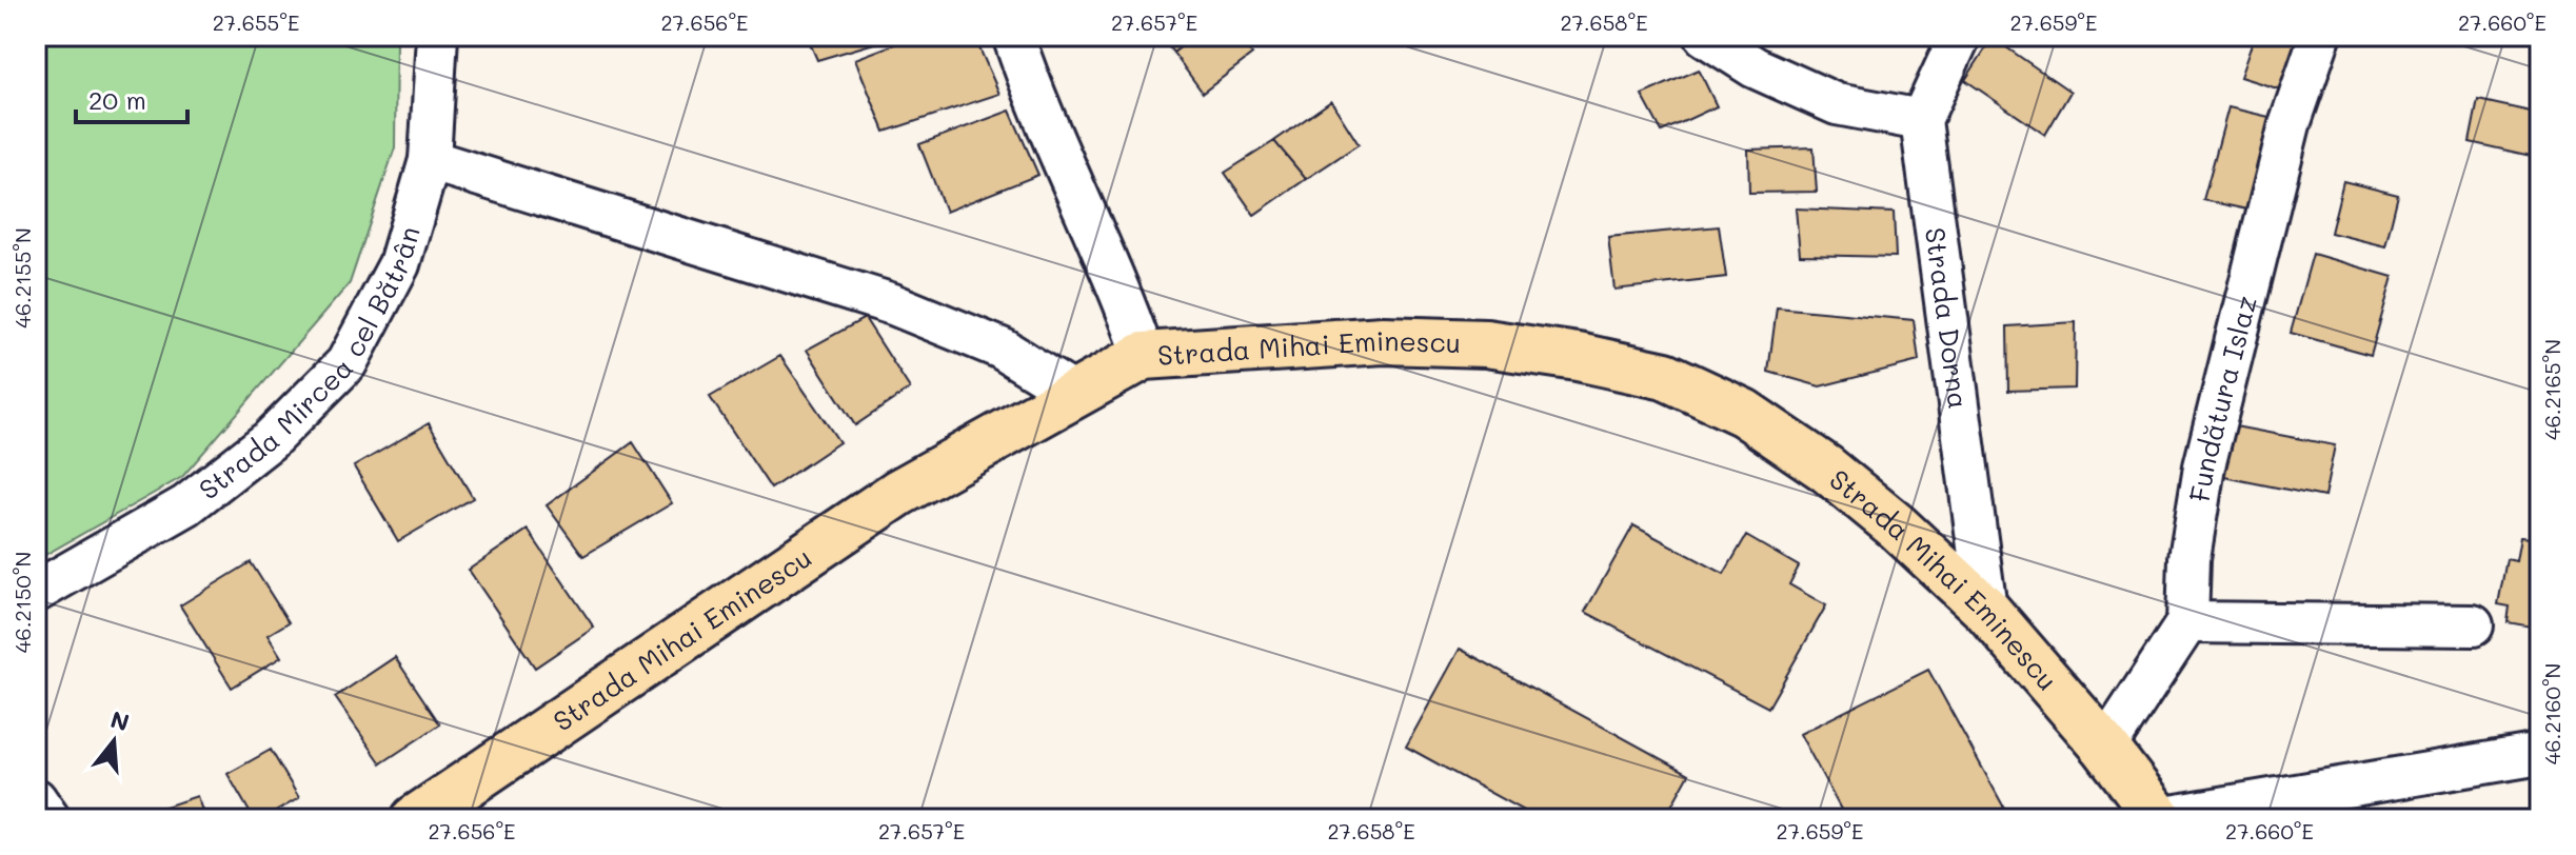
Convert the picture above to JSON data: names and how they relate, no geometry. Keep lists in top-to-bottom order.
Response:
{
  "streets": {
    "main road": ["Strada Mihai Eminescu"],
    "street": ["Strada Dorna", "Strada Mircea cel Bătrân", "Fundătura Islaz"]
  },
  "crossings": [
    ["Strada Dorna", "Strada Mihai Eminescu"]
  ],
  "scale_bar": "20 m",
  "north": "top",
  "coordinates": [
    "27.655°E",
    "27.656°E",
    "27.657°E",
    "27.658°E",
    "27.659°E",
    "27.660°E",
    "46.2155°N",
    "46.2165°N",
    "46.2150°N",
    "46.2160°N"
  ]
}
